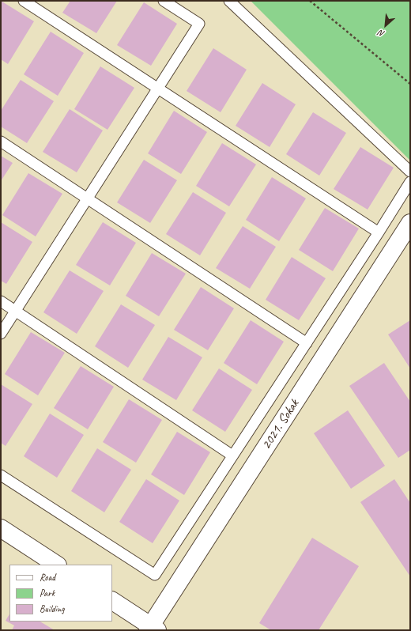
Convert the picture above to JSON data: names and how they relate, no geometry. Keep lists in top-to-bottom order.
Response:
{
  "streets": {
    "street": ["2021. Sokak"]
  },
  "legend": ["Road", "Park", "Building"],
  "north": "bottom left"
}
